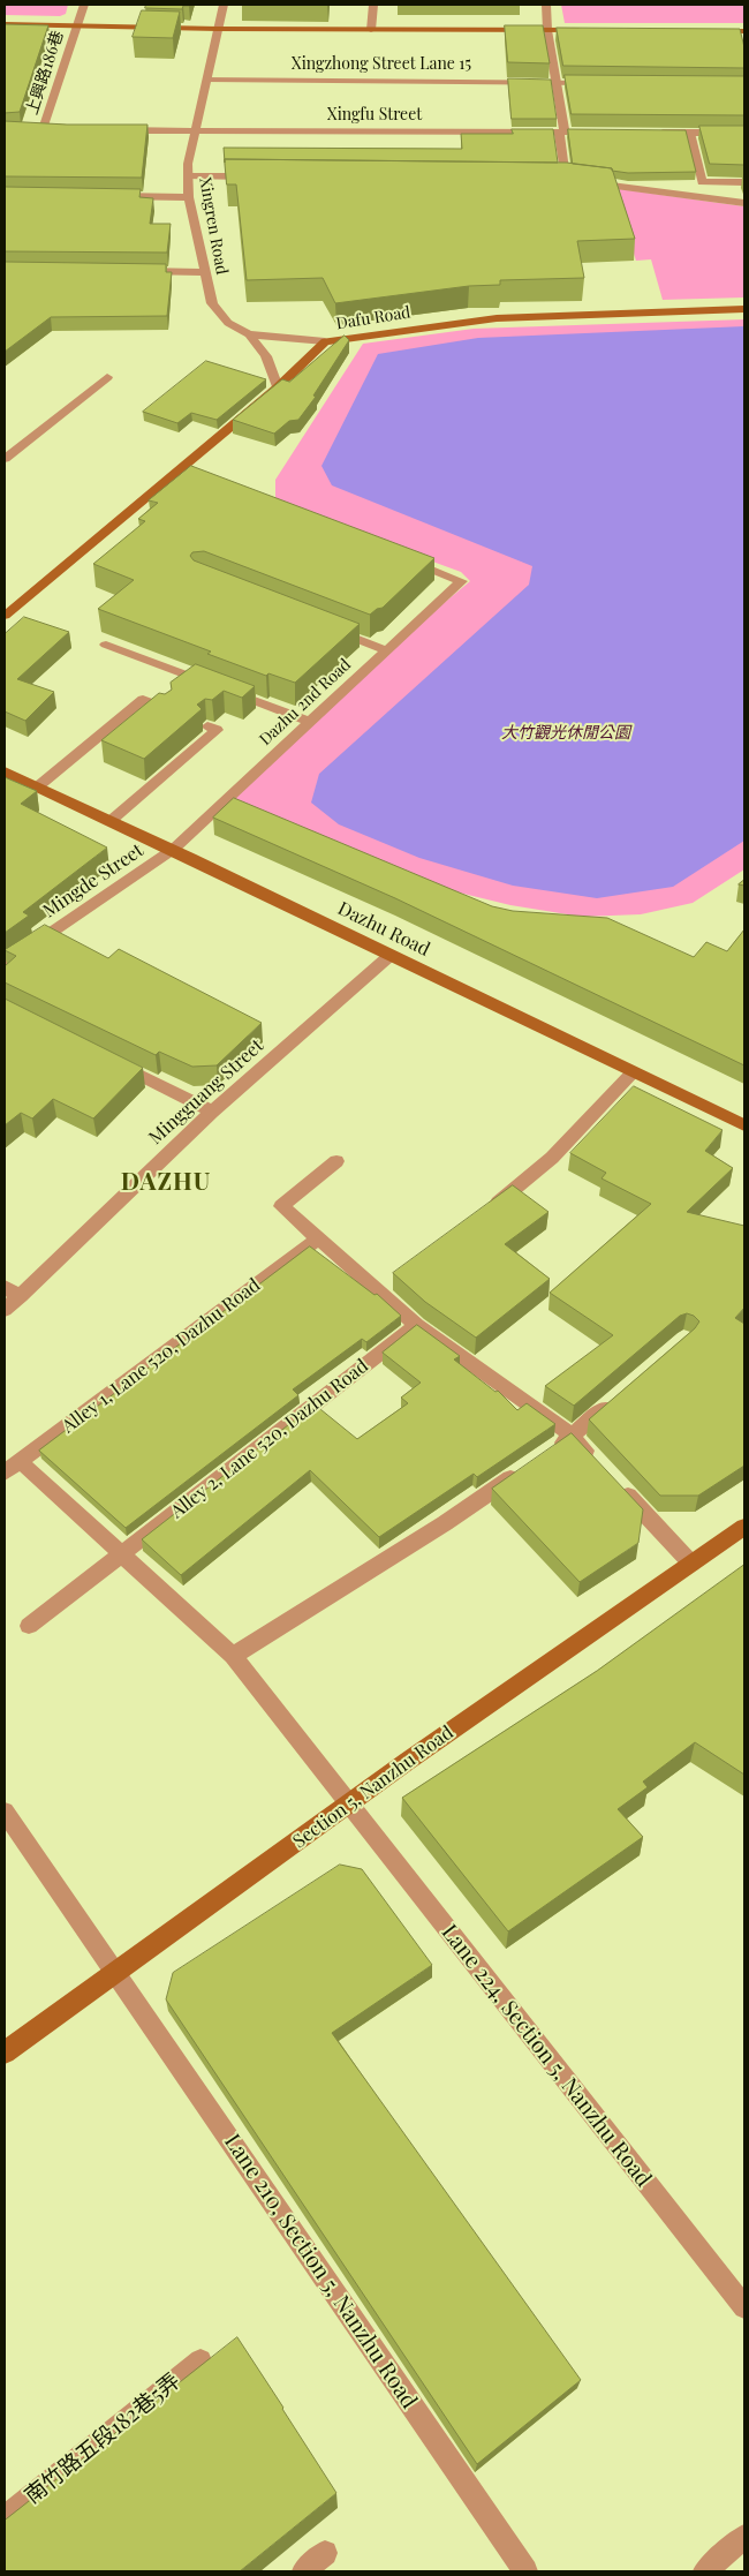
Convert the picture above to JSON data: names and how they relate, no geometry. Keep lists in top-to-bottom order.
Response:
{
  "streets": {
    "street": [
      "Xingzhong Street Lane 15",
      "上興路186巷",
      "Xingfu Street",
      "Xingren Road",
      "Dafu Road",
      "Dazhu 2nd Road",
      "Mingde Street",
      "Dazhu Road",
      "Mingguang Street",
      "Alley 1, Lane 520, Dazhu Road",
      "Alley 2, Lane 520, Dazhu Road",
      "Section 5, Nanzhu Road",
      "Lane 224, Section 5, Nanzhu Road",
      "Lane 210, Section 5, Nanzhu Road",
      "南竹路五段182巷5弄"
    ]
  },
  "crossings": [
    ["Xingzhong Street Lane 15", "Xingren Road"],
    ["Xingfu Street", "Xingren Road"],
    ["Xingren Road", "Dafu Road"],
    ["Dazhu 2nd Road", "Mingde Street"],
    ["Dazhu 2nd Road", "Dazhu Road"],
    ["Mingde Street", "Dazhu Road"],
    ["Dazhu Road", "Mingguang Street"],
    ["Section 5, Nanzhu Road", "Lane 224, Section 5, Nanzhu Road"],
    ["Section 5, Nanzhu Road", "Lane 210, Section 5, Nanzhu Road"]
  ],
  "districts": ["DAZHU"],
  "parks": ["大竹觀光休閒公園"]
}
